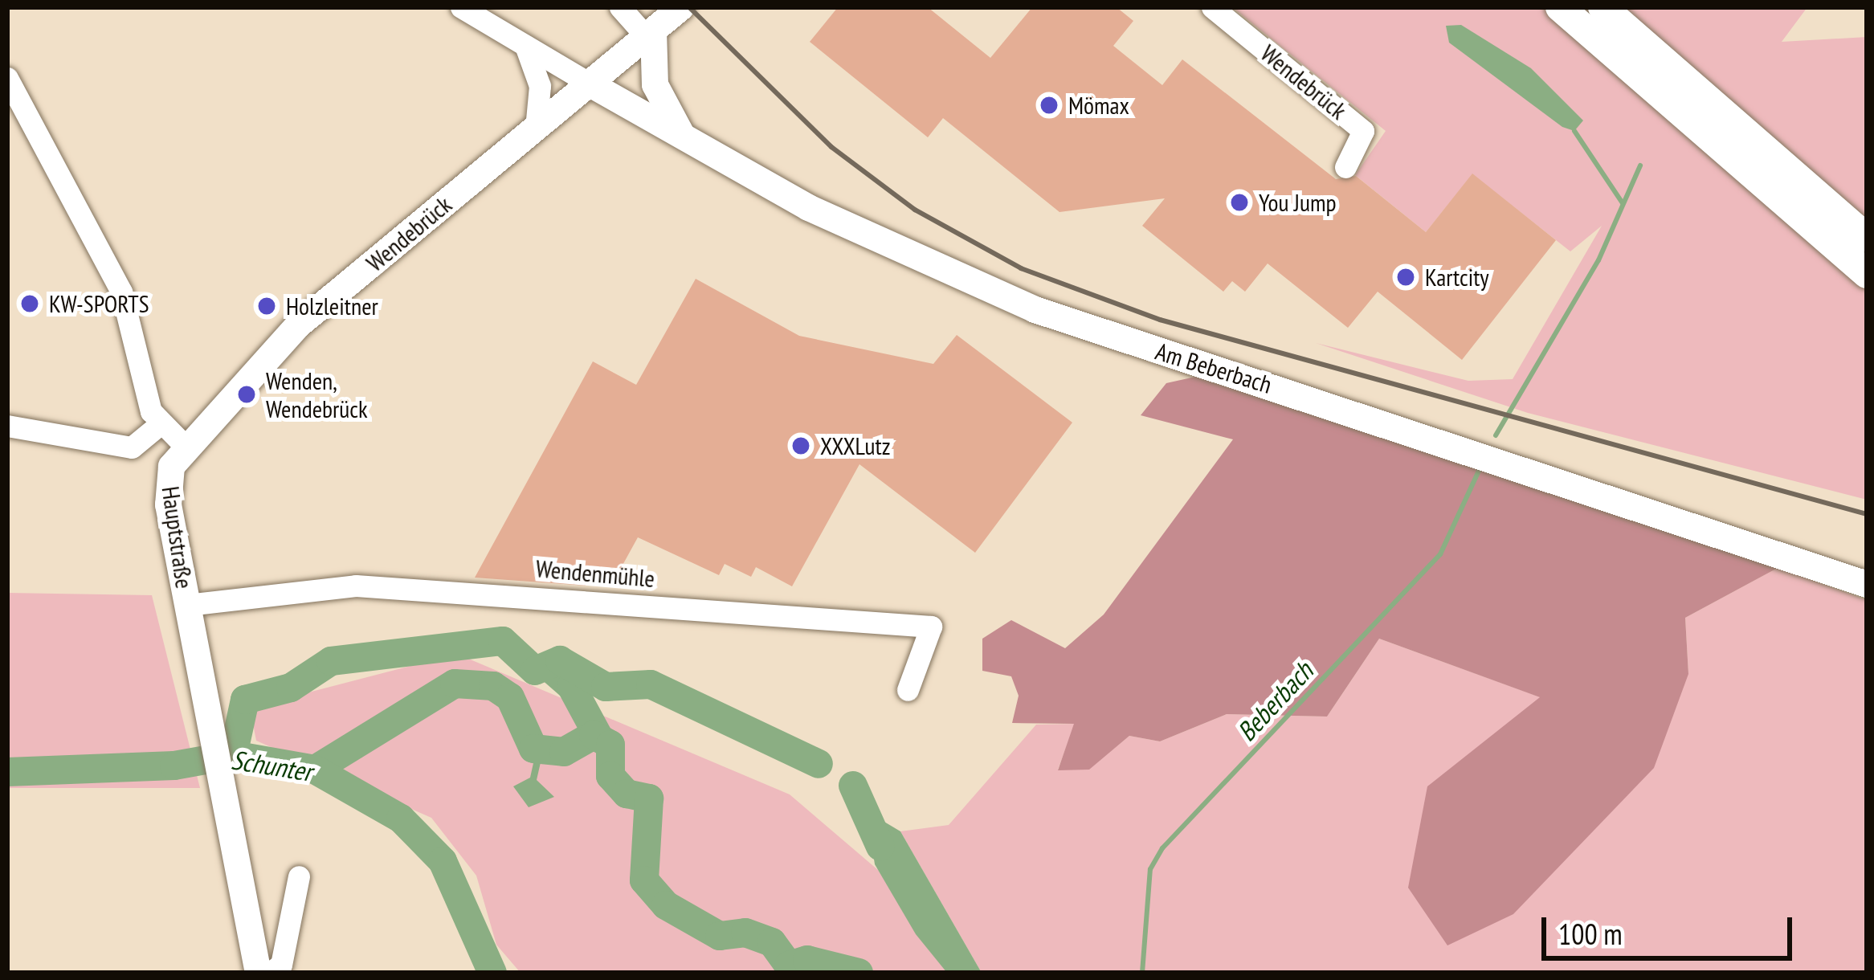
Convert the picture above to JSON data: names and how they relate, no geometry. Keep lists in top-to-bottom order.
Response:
{
  "streets": {
    "main road": ["Wendebrück", "Am Beberbach", "Hauptstraße"],
    "street": ["Wendenmühle"]
  },
  "crossings": [
    ["Wendebrück", "Am Beberbach"],
    ["Wendebrück", "Hauptstraße"],
    ["Hauptstraße", "Wendenmühle"]
  ],
  "water": ["Beberbach", "Schunter"],
  "places": [
    "Mömax",
    "You Jump",
    "Kartcity",
    "KW-SPORTS",
    "Holzleitner",
    "Wenden, Wendebrück",
    "XXXLutz"
  ],
  "scale_bar": "100 m"
}
